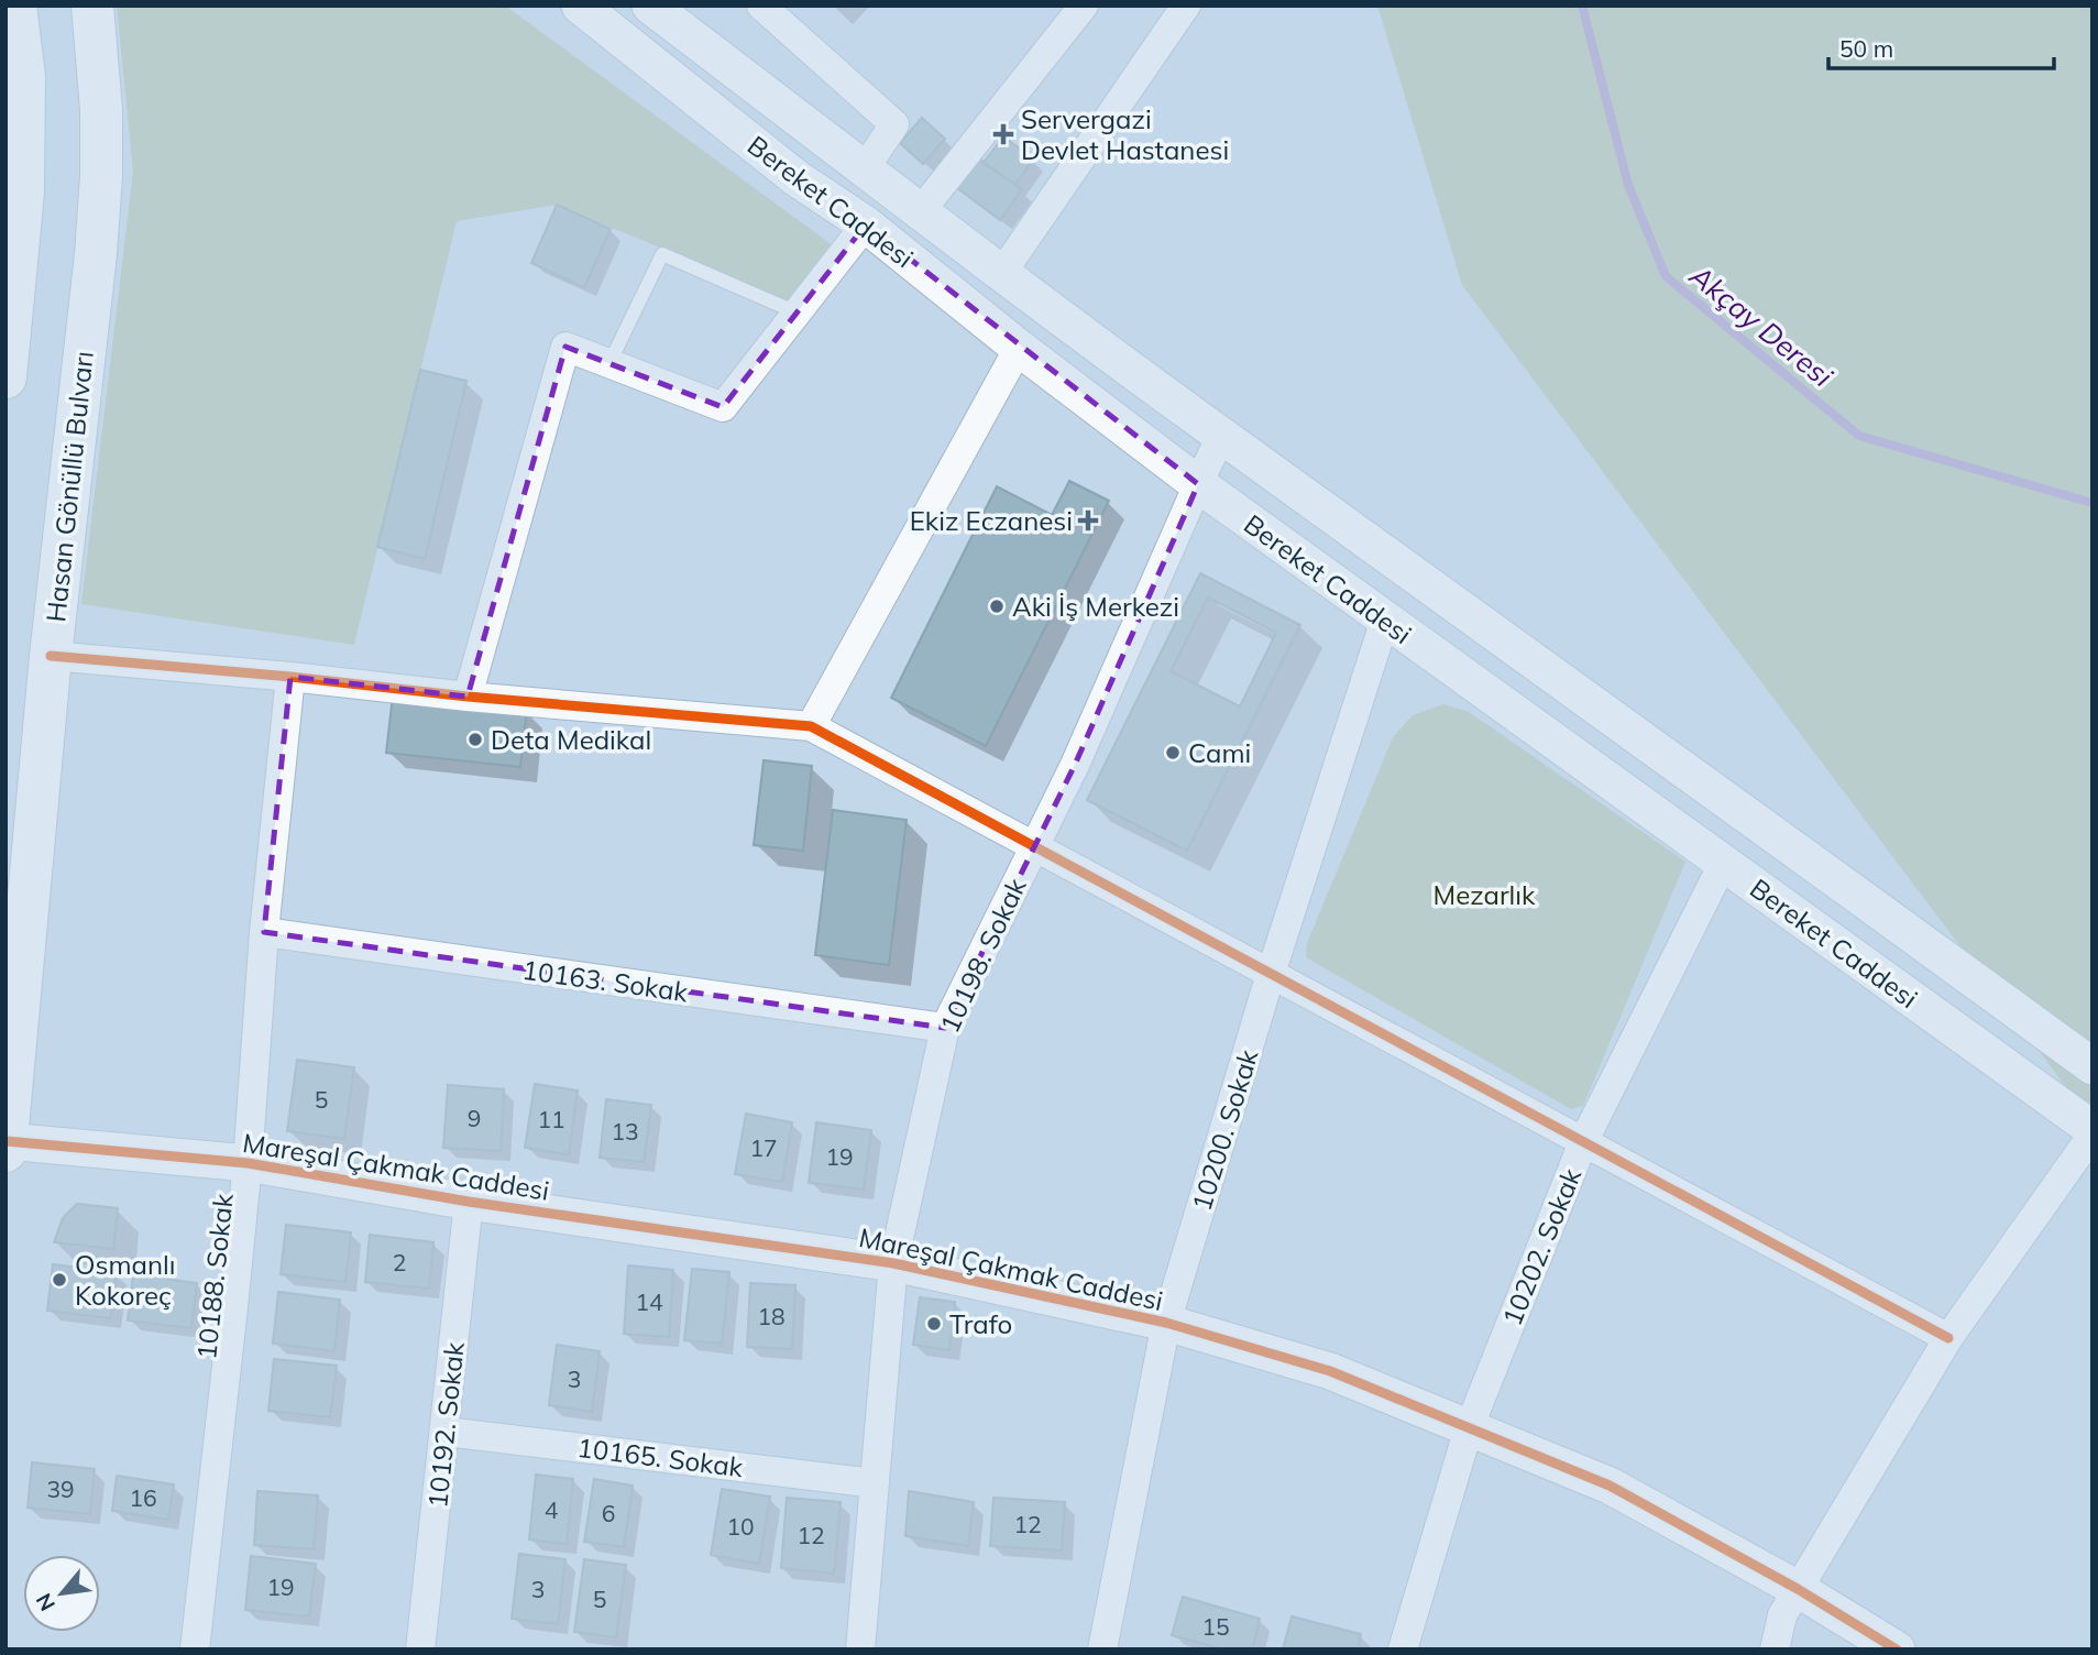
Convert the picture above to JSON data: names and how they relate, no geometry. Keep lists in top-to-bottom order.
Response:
{
  "streets": {
    "main road": ["Hasan Gönüllü Bulvarı"],
    "street": [
      "Bereket Caddesi",
      "10198. Sokak",
      "10163. Sokak",
      "10200. Sokak",
      "Mareşal Çakmak Caddesi",
      "10202. Sokak",
      "10188. Sokak",
      "10192. Sokak",
      "10165. Sokak"
    ]
  },
  "crossings": [
    ["Bereket Caddesi", "10198. Sokak"],
    ["Bereket Caddesi", "10200. Sokak"],
    ["Bereket Caddesi", "10202. Sokak"],
    ["Hasan Gönüllü Bulvarı", "Mareşal Çakmak Caddesi"],
    ["10198. Sokak", "10163. Sokak"],
    ["10198. Sokak", "Mareşal Çakmak Caddesi"],
    ["10198. Sokak", "10165. Sokak"],
    ["10163. Sokak", "10188. Sokak"],
    ["10200. Sokak", "Mareşal Çakmak Caddesi"],
    ["Mareşal Çakmak Caddesi", "10202. Sokak"],
    ["Mareşal Çakmak Caddesi", "10188. Sokak"],
    ["Mareşal Çakmak Caddesi", "10192. Sokak"],
    ["10192. Sokak", "10165. Sokak"]
  ],
  "water": ["Akçay Deresi"],
  "parks": ["Mezarlık"],
  "places": {
    "health": ["Servergazi Devlet Hastanesi", "Ekiz Eczanesi"],
    "other": [
      "Aki İş Merkezi",
      "Deta Medikal",
      "Cami",
      "Osmanlı Kokoreç",
      "Trafo"
    ]
  },
  "house_numbers": [
    "5",
    "9",
    "11",
    "13",
    "17",
    "19",
    "2",
    "14",
    "18",
    "3",
    "39",
    "16",
    "4",
    "6",
    "12",
    "10",
    "12",
    "19",
    "3",
    "5",
    "15"
  ],
  "scale_bar": "50 m",
  "north": "bottom left"
}
